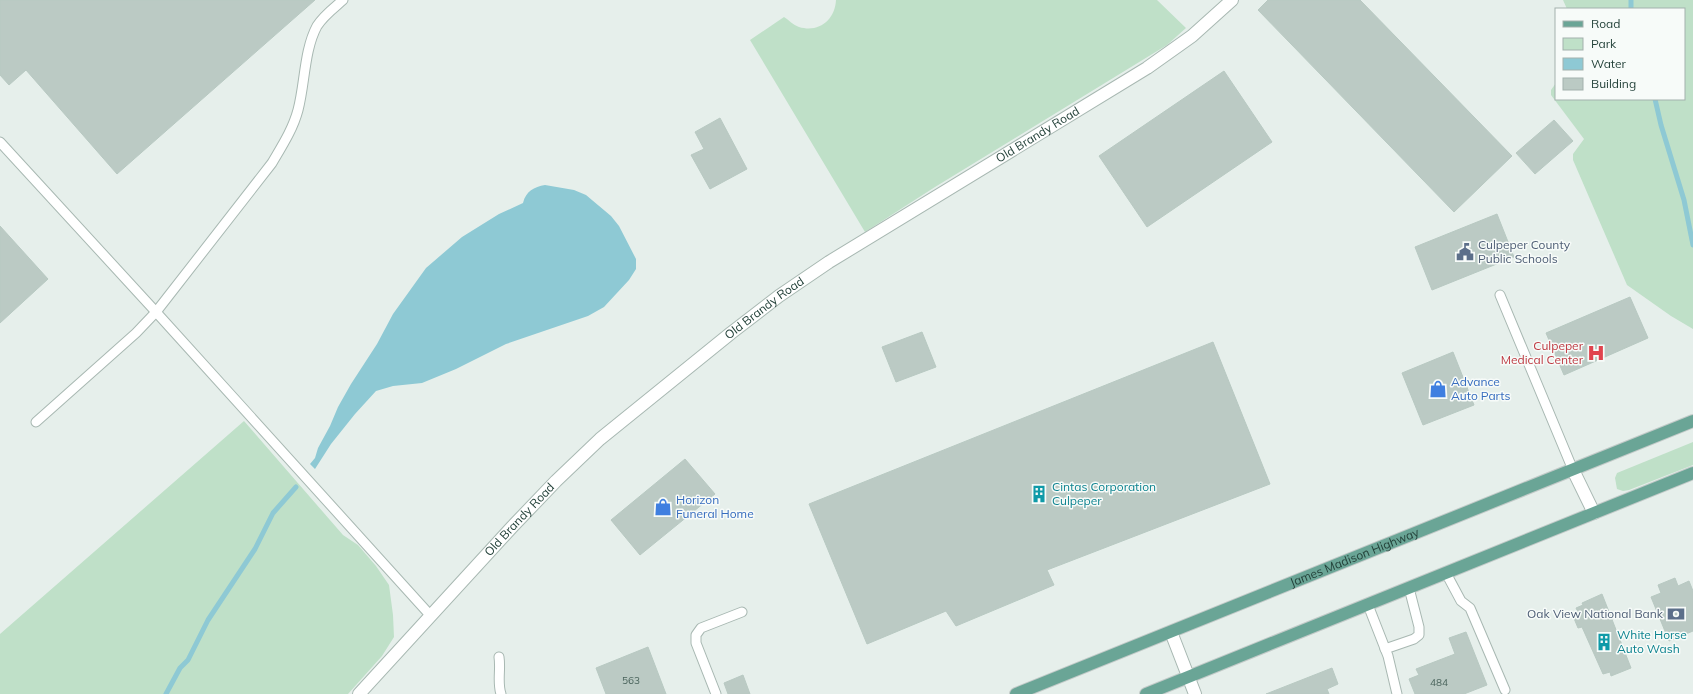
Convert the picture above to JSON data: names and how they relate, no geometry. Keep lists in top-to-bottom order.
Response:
{
  "streets": {
    "main road": ["James Madison Highway"],
    "street": ["Old Brandy Road"]
  },
  "places": {
    "public building": ["Culpeper County Public Schools"],
    "hospital": ["Culpeper Medical Center"],
    "shop": ["Advance Auto Parts", "Horizon Funeral Home"],
    "building": ["Cintas Corporation Culpeper", "White Horse Auto Wash"],
    "bank": ["Oak View National Bank"]
  },
  "house_numbers": ["563", "484"],
  "legend": [
    "Road",
    "Park",
    "Water",
    "Building"
  ]
}
